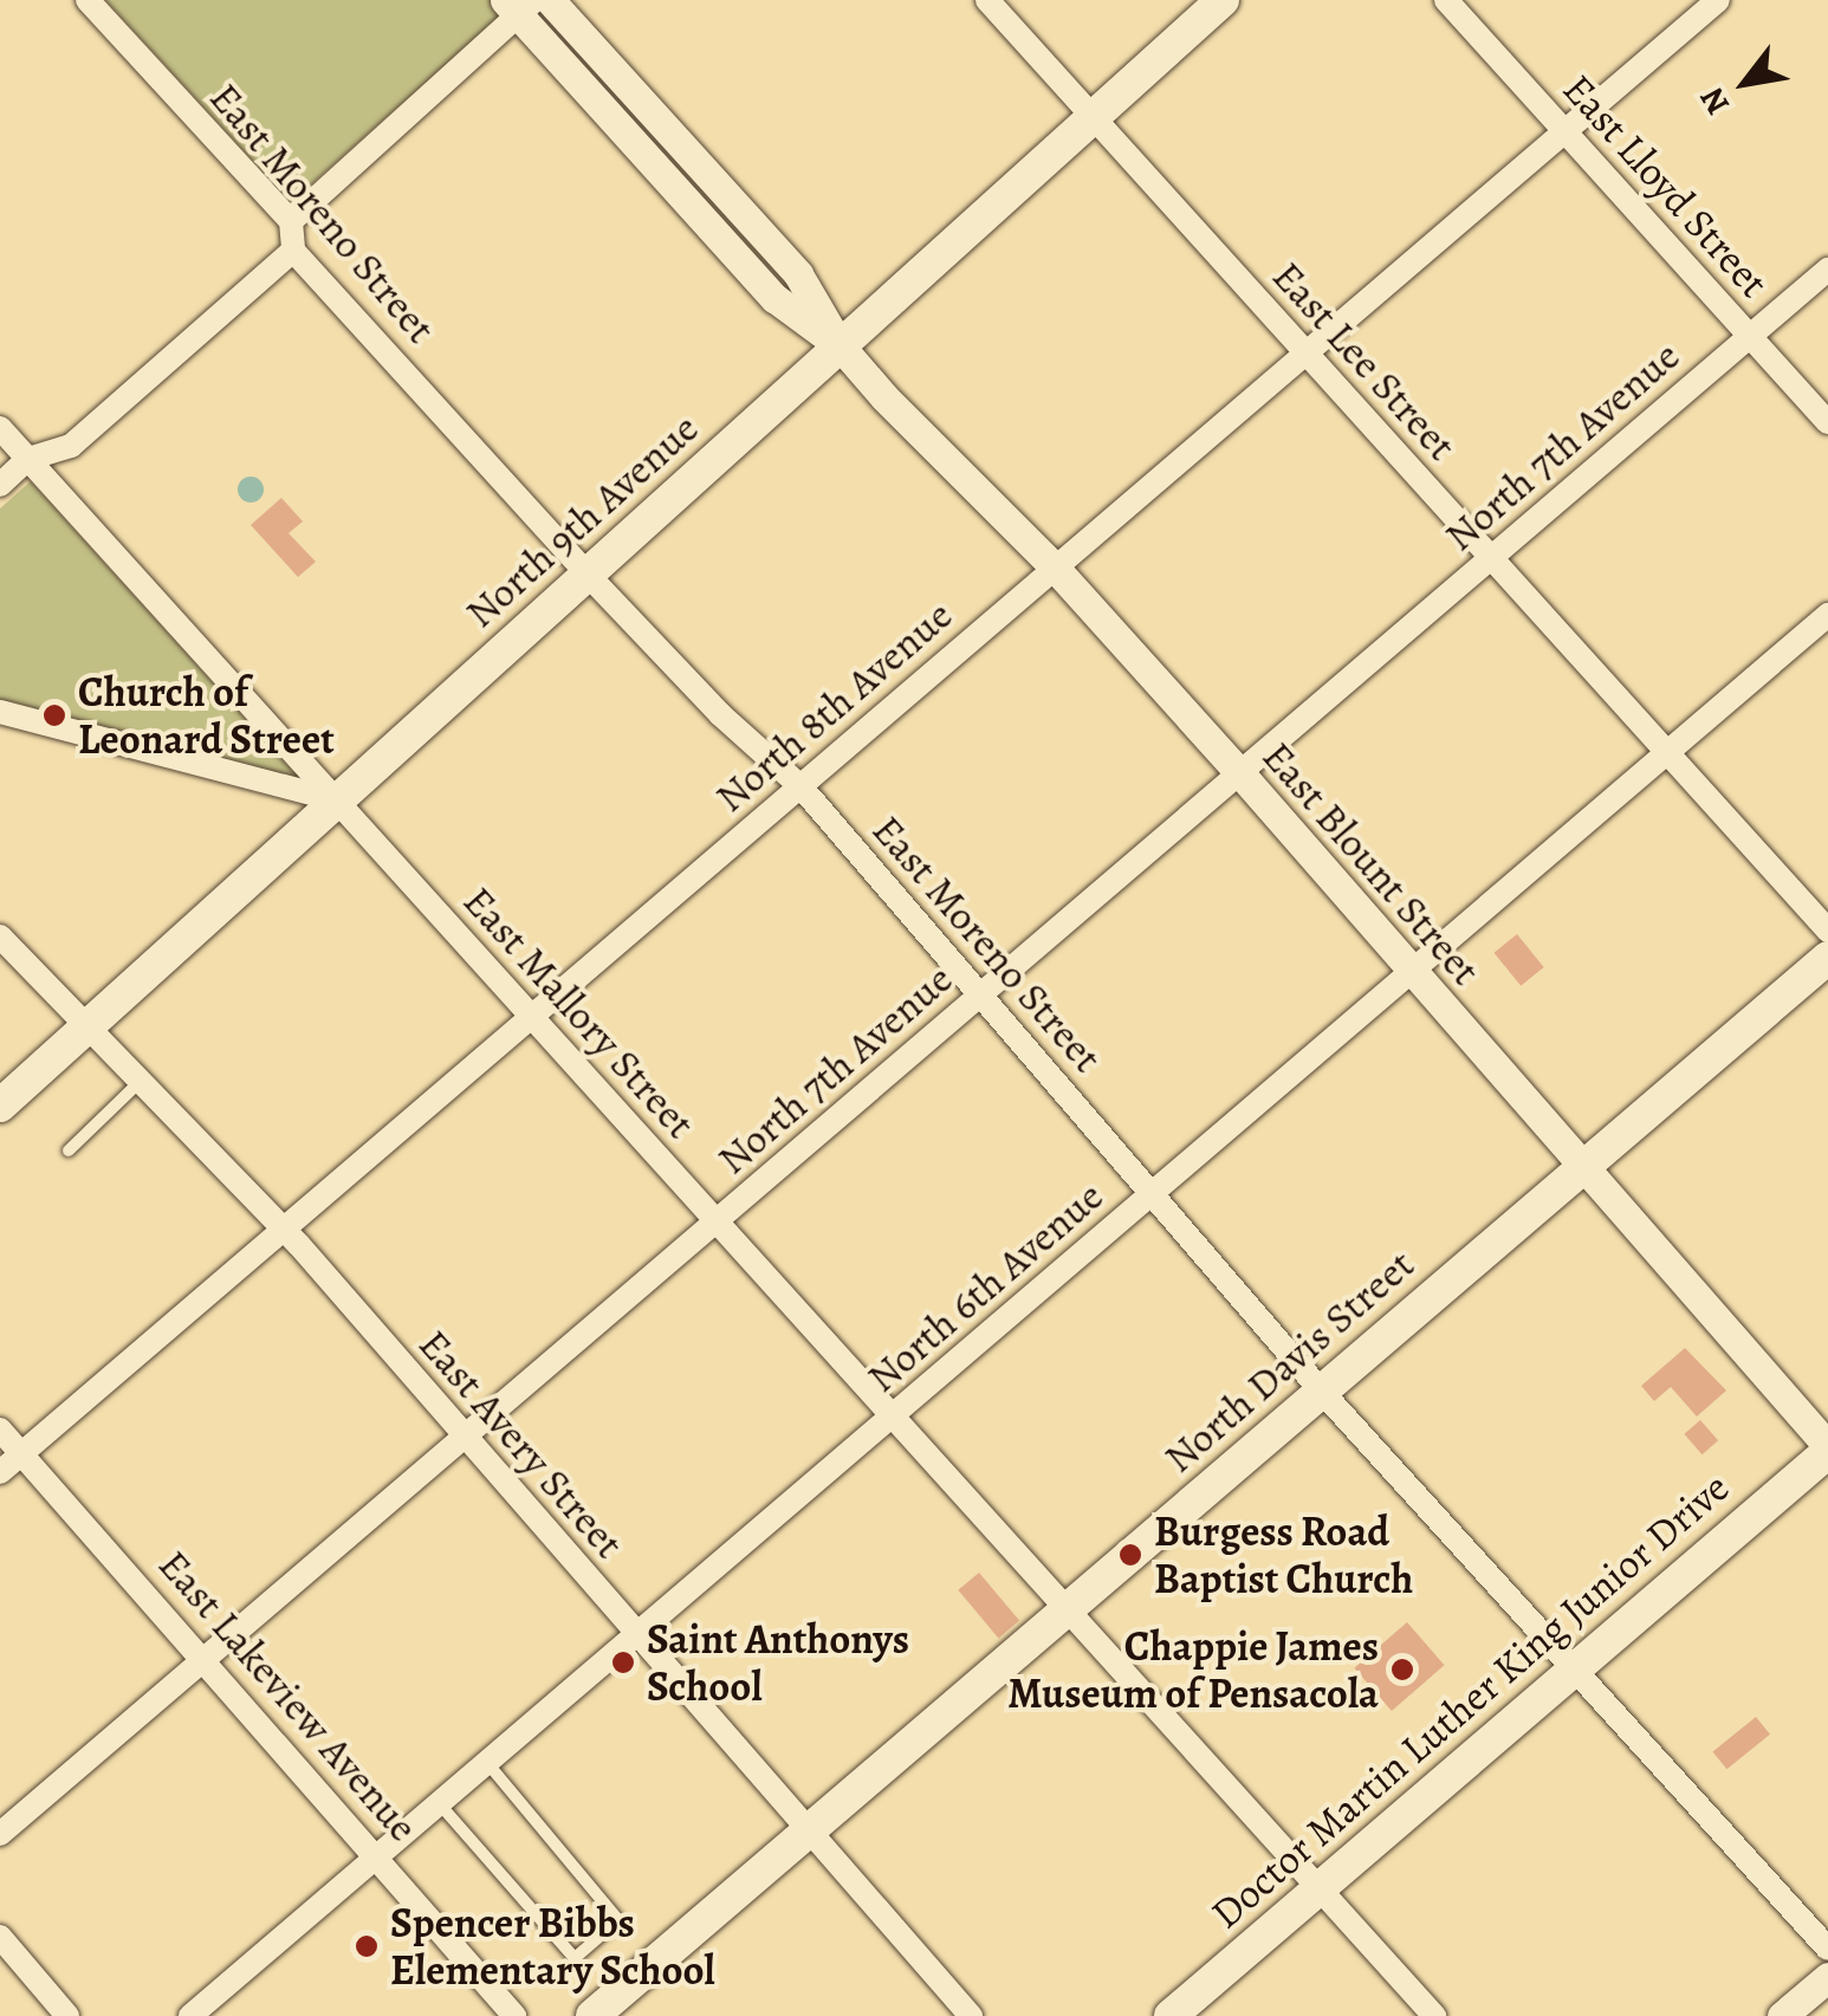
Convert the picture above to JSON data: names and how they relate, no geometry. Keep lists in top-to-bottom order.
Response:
{
  "streets": {
    "main road": ["North 9th Avenue", "North Davis Street", "Doctor Martin Luther King Junior Drive"],
    "street": [
      "East Lloyd Street",
      "East Moreno Street",
      "East Lee Street",
      "North 7th Avenue",
      "North 8th Avenue",
      "East Blount Street",
      "East Mallory Street",
      "North 6th Avenue",
      "East Avery Street",
      "East Lakeview Avenue"
    ]
  },
  "crossings": [
    ["East Lloyd Street", "North 7th Avenue"],
    ["East Lloyd Street", "North 8th Avenue"],
    ["East Moreno Street", "North 7th Avenue"],
    ["East Moreno Street", "North 9th Avenue"],
    ["East Moreno Street", "North 8th Avenue"],
    ["East Moreno Street", "North 6th Avenue"],
    ["East Moreno Street", "North Davis Street"],
    ["East Moreno Street", "Doctor Martin Luther King Junior Drive"],
    ["East Lee Street", "North 7th Avenue"],
    ["East Lee Street", "North 9th Avenue"],
    ["East Lee Street", "North 8th Avenue"],
    ["East Lee Street", "North 6th Avenue"],
    ["North 7th Avenue", "East Blount Street"],
    ["North 7th Avenue", "East Mallory Street"],
    ["North 7th Avenue", "East Avery Street"],
    ["North 7th Avenue", "East Lakeview Avenue"],
    ["North 9th Avenue", "East Blount Street"],
    ["North 9th Avenue", "East Mallory Street"],
    ["North 9th Avenue", "East Avery Street"],
    ["North 8th Avenue", "East Blount Street"],
    ["North 8th Avenue", "East Mallory Street"],
    ["North 8th Avenue", "East Avery Street"],
    ["North 8th Avenue", "East Lakeview Avenue"],
    ["East Blount Street", "North 6th Avenue"],
    ["East Blount Street", "North Davis Street"],
    ["East Blount Street", "Doctor Martin Luther King Junior Drive"],
    ["East Mallory Street", "North 6th Avenue"],
    ["East Mallory Street", "North Davis Street"],
    ["East Mallory Street", "Doctor Martin Luther King Junior Drive"],
    ["North 6th Avenue", "East Avery Street"],
    ["North 6th Avenue", "East Lakeview Avenue"],
    ["North Davis Street", "East Avery Street"]
  ],
  "places": [
    "Church of Leonard Street",
    "Burgess Road Baptist Church",
    "Saint Anthonys School",
    "Chappie James Museum of Pensacola",
    "Spencer Bibbs Elementary School"
  ],
  "north": "bottom left"
}
